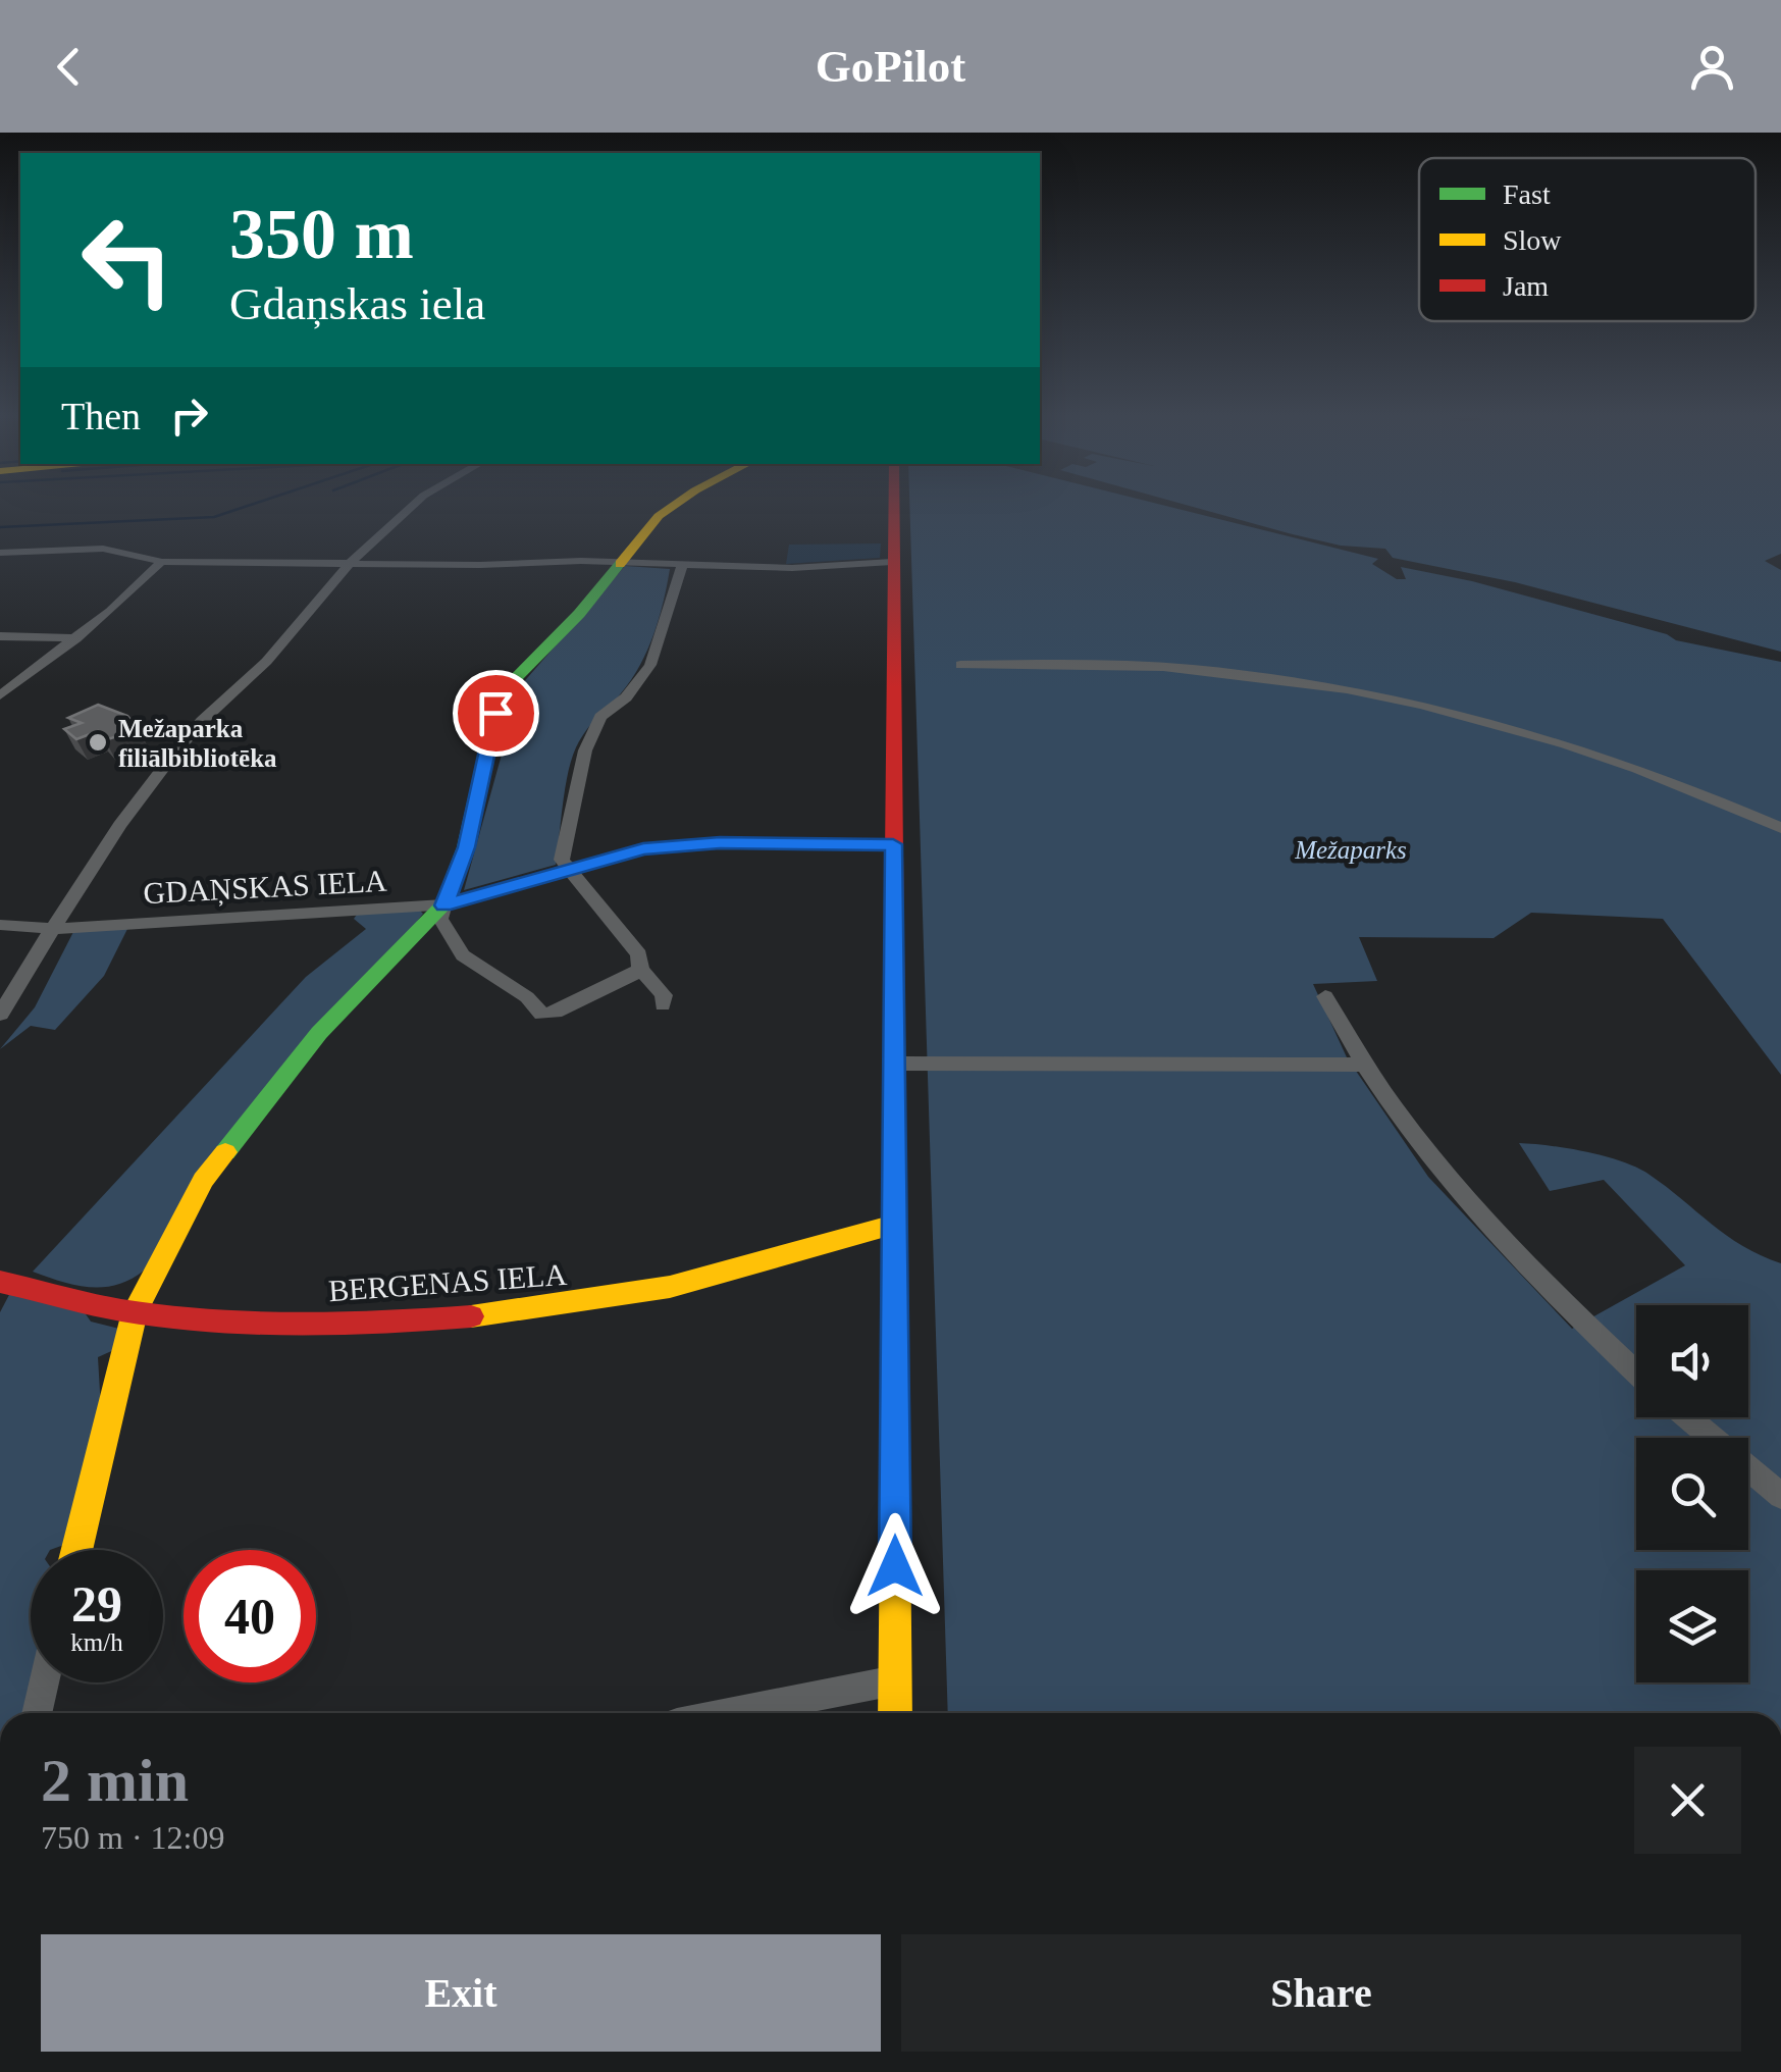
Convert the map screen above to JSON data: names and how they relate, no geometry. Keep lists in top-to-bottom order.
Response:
{
  "streets": {
    "street": ["GDAŅSKAS IELA", "BERGENAS IELA"]
  },
  "parks": ["Mežaparks"],
  "places": ["Mežaparka filiālbibliotēka"],
  "legend": ["Fast", "Slow", "Jam"],
  "page": {
    "header": "GoPilot",
    "turn": ["350 m", "Gdaņskas iela"],
    "then": "Then",
    "speed": "29 km/h",
    "limit": "40",
    "heading": ["2 min", "750 m · 12:09"],
    "buttons": ["Exit", "Share"]
  }
}
